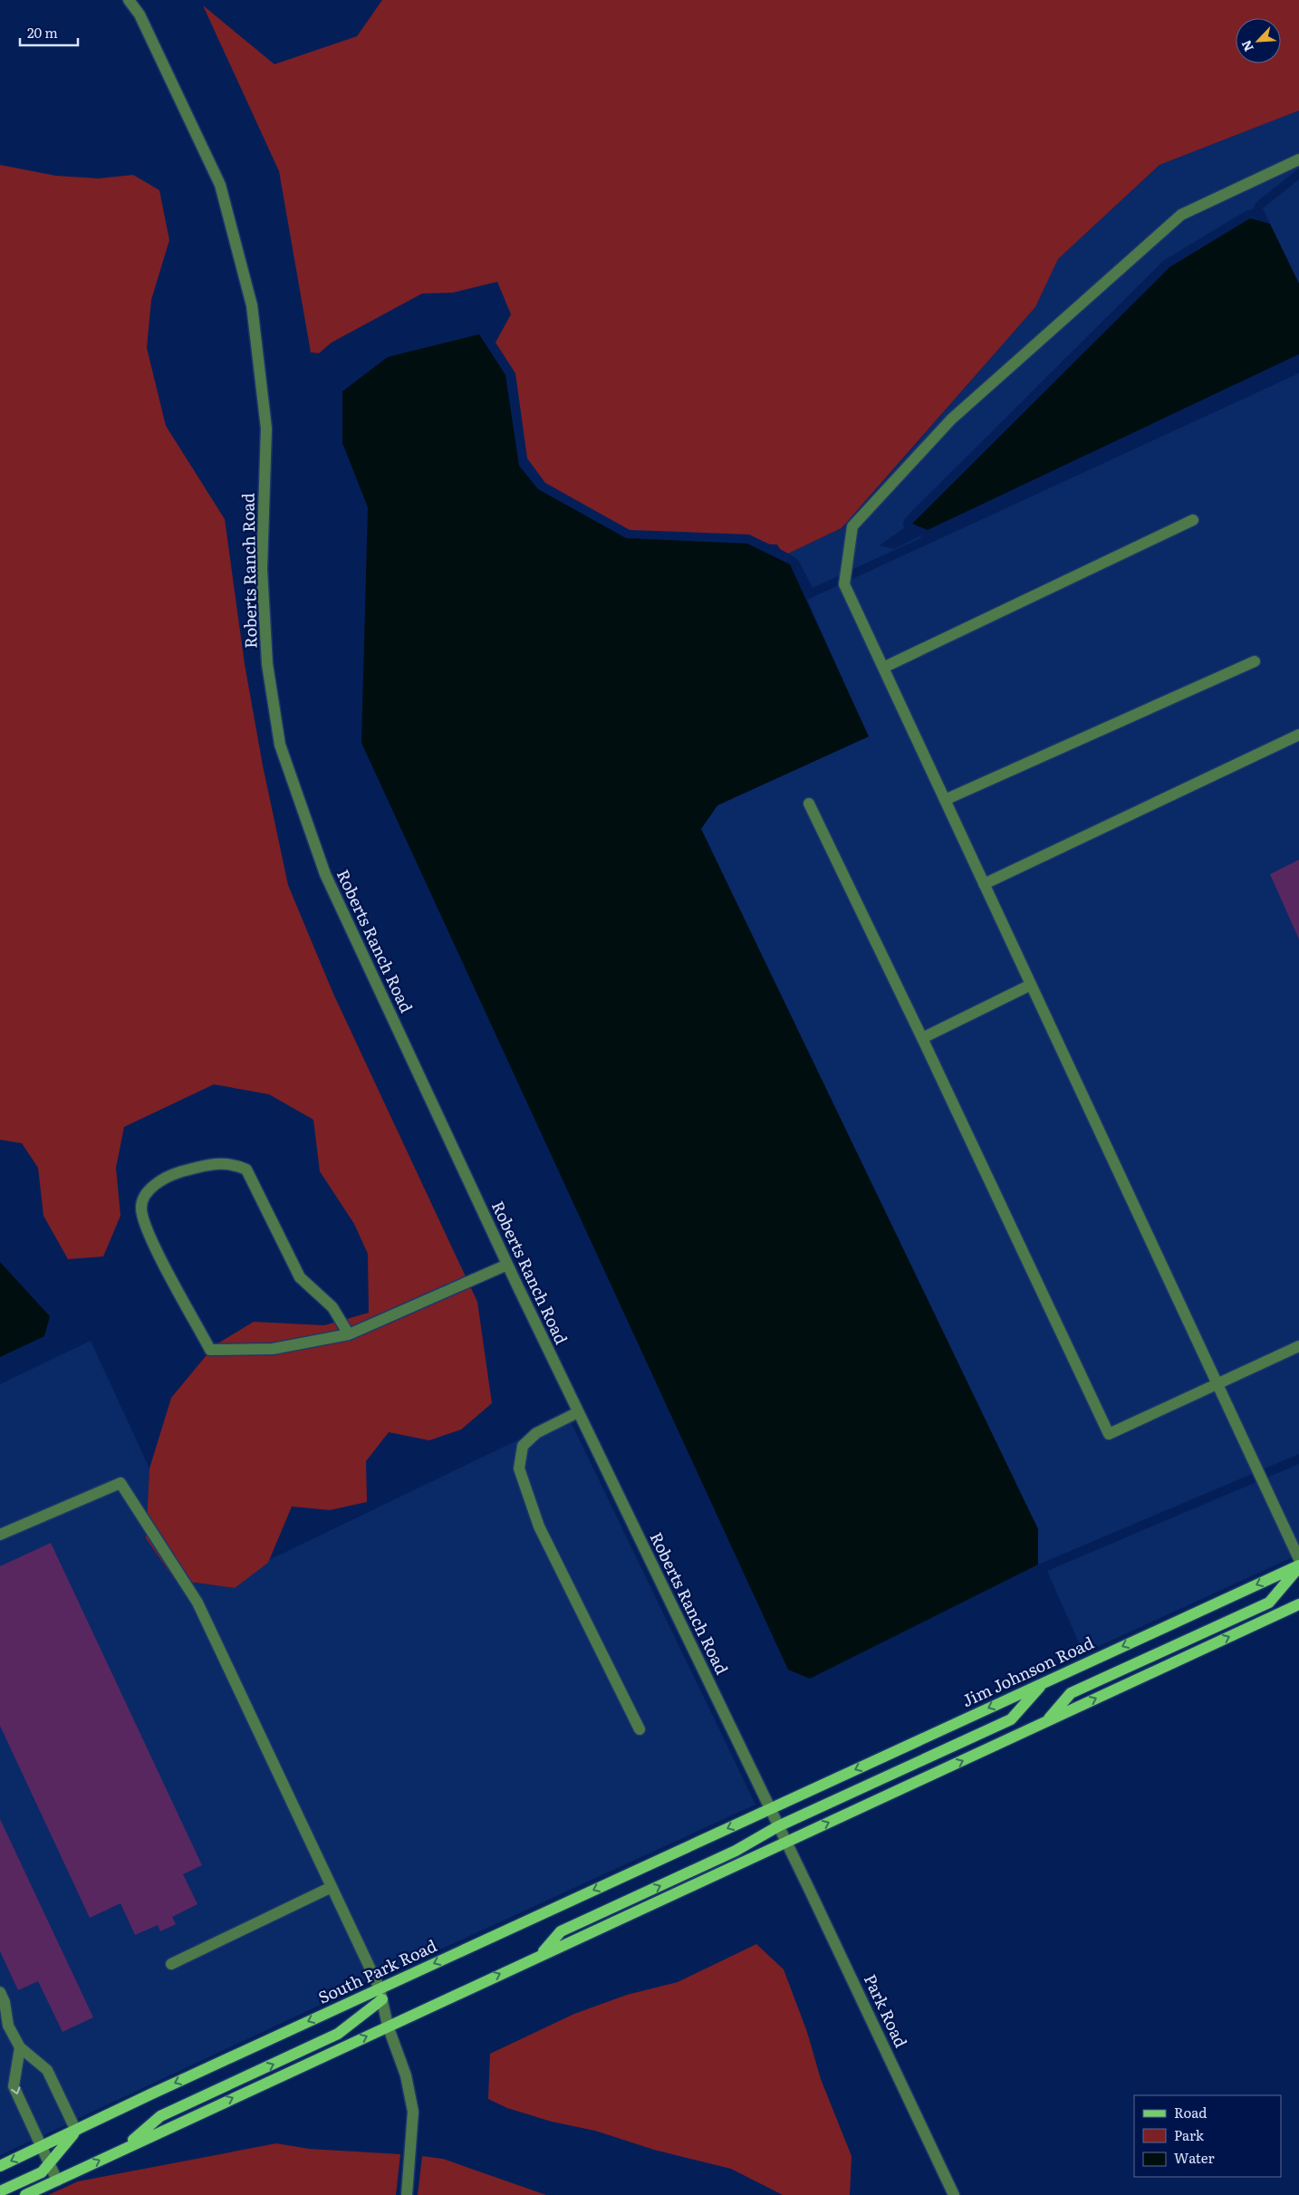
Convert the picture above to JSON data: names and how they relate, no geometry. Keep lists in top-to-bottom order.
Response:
{
  "streets": {
    "main road": ["Jim Johnson Road", "South Park Road"],
    "street": ["Roberts Ranch Road", "Park Road"]
  },
  "crossings": [
    ["Roberts Ranch Road", "Jim Johnson Road"],
    ["Roberts Ranch Road", "South Park Road"],
    ["Roberts Ranch Road", "Park Road"],
    ["Jim Johnson Road", "South Park Road"]
  ],
  "legend": ["Road", "Park", "Water"],
  "scale_bar": "20 m",
  "north": "bottom left"
}
